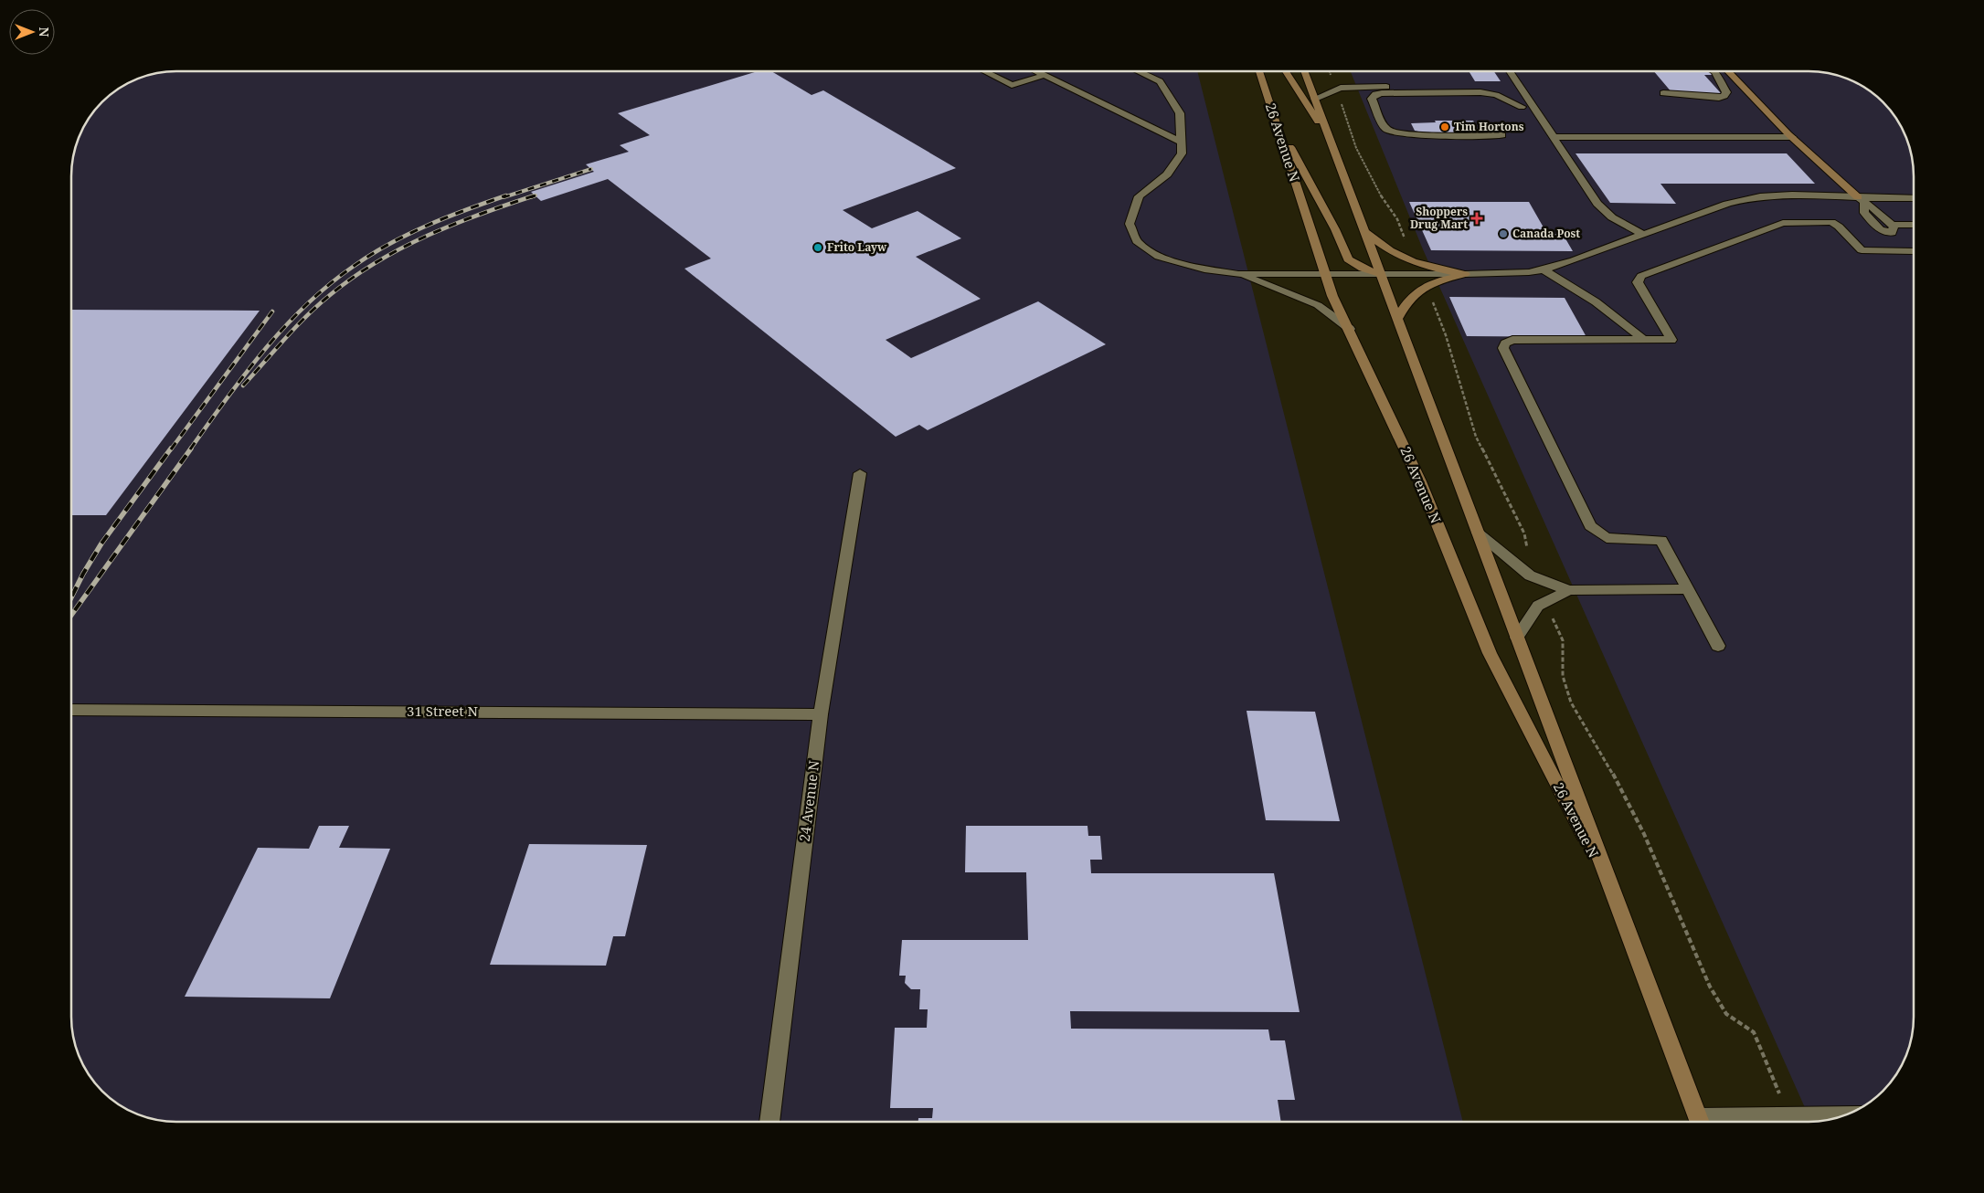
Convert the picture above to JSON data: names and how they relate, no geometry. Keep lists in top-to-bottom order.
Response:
{
  "streets": {
    "main road": ["26 Avenue N"],
    "street": ["31 Street N", "24 Avenue N"]
  },
  "crossings": [
    ["31 Street N", "24 Avenue N"]
  ],
  "places": {
    "other": ["Tim Hortons", "Canada Post", "Frito Layw"],
    "health": ["Shoppers Drug Mart"]
  },
  "north": "right"
}
